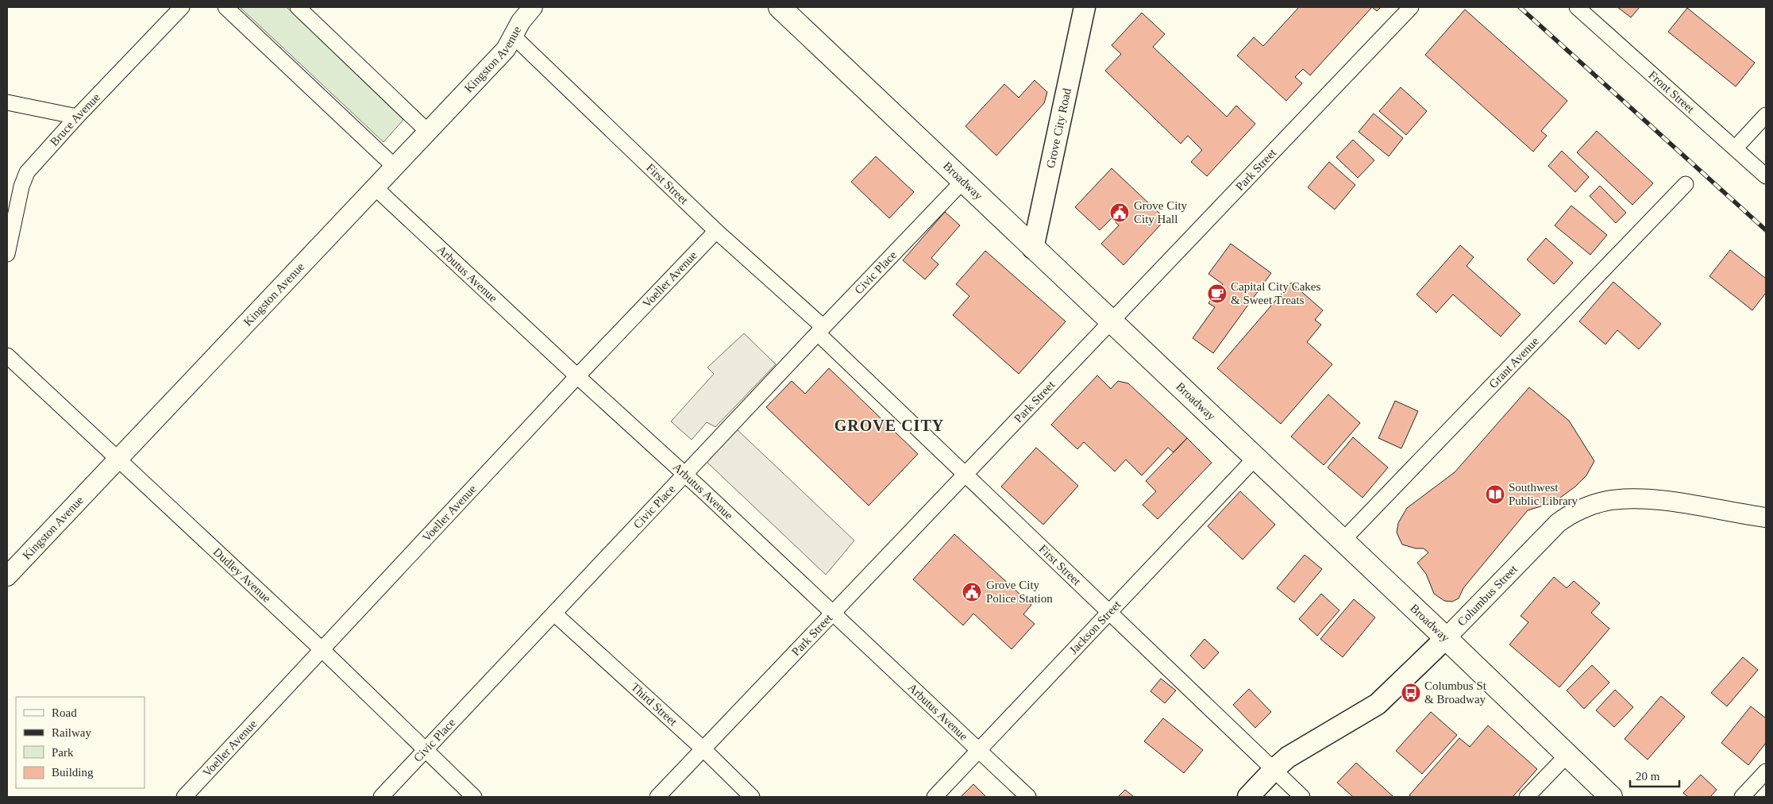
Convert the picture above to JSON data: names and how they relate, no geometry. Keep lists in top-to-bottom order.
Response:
{
  "streets": {
    "main road": ["Grove City Road", "Broadway", "Columbus Street"],
    "street": [
      "Kingston Avenue",
      "Front Street",
      "Bruce Avenue",
      "Park Street",
      "First Street",
      "Arbutus Avenue",
      "Civic Place",
      "Voeller Avenue",
      "Grant Avenue",
      "Dudley Avenue",
      "Jackson Street",
      "Third Street"
    ]
  },
  "crossings": [
    ["Kingston Avenue", "First Street"],
    ["Kingston Avenue", "Arbutus Avenue"],
    ["Kingston Avenue", "Dudley Avenue"],
    ["Grove City Road", "Broadway"],
    ["Park Street", "Broadway"],
    ["Park Street", "First Street"],
    ["Park Street", "Arbutus Avenue"],
    ["Park Street", "Third Street"],
    ["Broadway", "Civic Place"],
    ["Broadway", "Grant Avenue"],
    ["Broadway", "Columbus Street"],
    ["Broadway", "Jackson Street"],
    ["First Street", "Civic Place"],
    ["First Street", "Voeller Avenue"],
    ["First Street", "Columbus Street"],
    ["First Street", "Jackson Street"],
    ["Arbutus Avenue", "Civic Place"],
    ["Arbutus Avenue", "Voeller Avenue"],
    ["Arbutus Avenue", "Jackson Street"],
    ["Civic Place", "Dudley Avenue"],
    ["Civic Place", "Third Street"],
    ["Voeller Avenue", "Dudley Avenue"]
  ],
  "districts": ["GROVE CITY"],
  "places": {
    "public building": ["Grove City City Hall", "Grove City Police Station"],
    "cafe": ["Capital City Cakes & Sweet Treats"],
    "library": ["Southwest Public Library"],
    "bus stop": ["Columbus St & Broadway"]
  },
  "legend": [
    "Road",
    "Railway",
    "Park",
    "Building"
  ],
  "scale_bar": "20 m"
}
